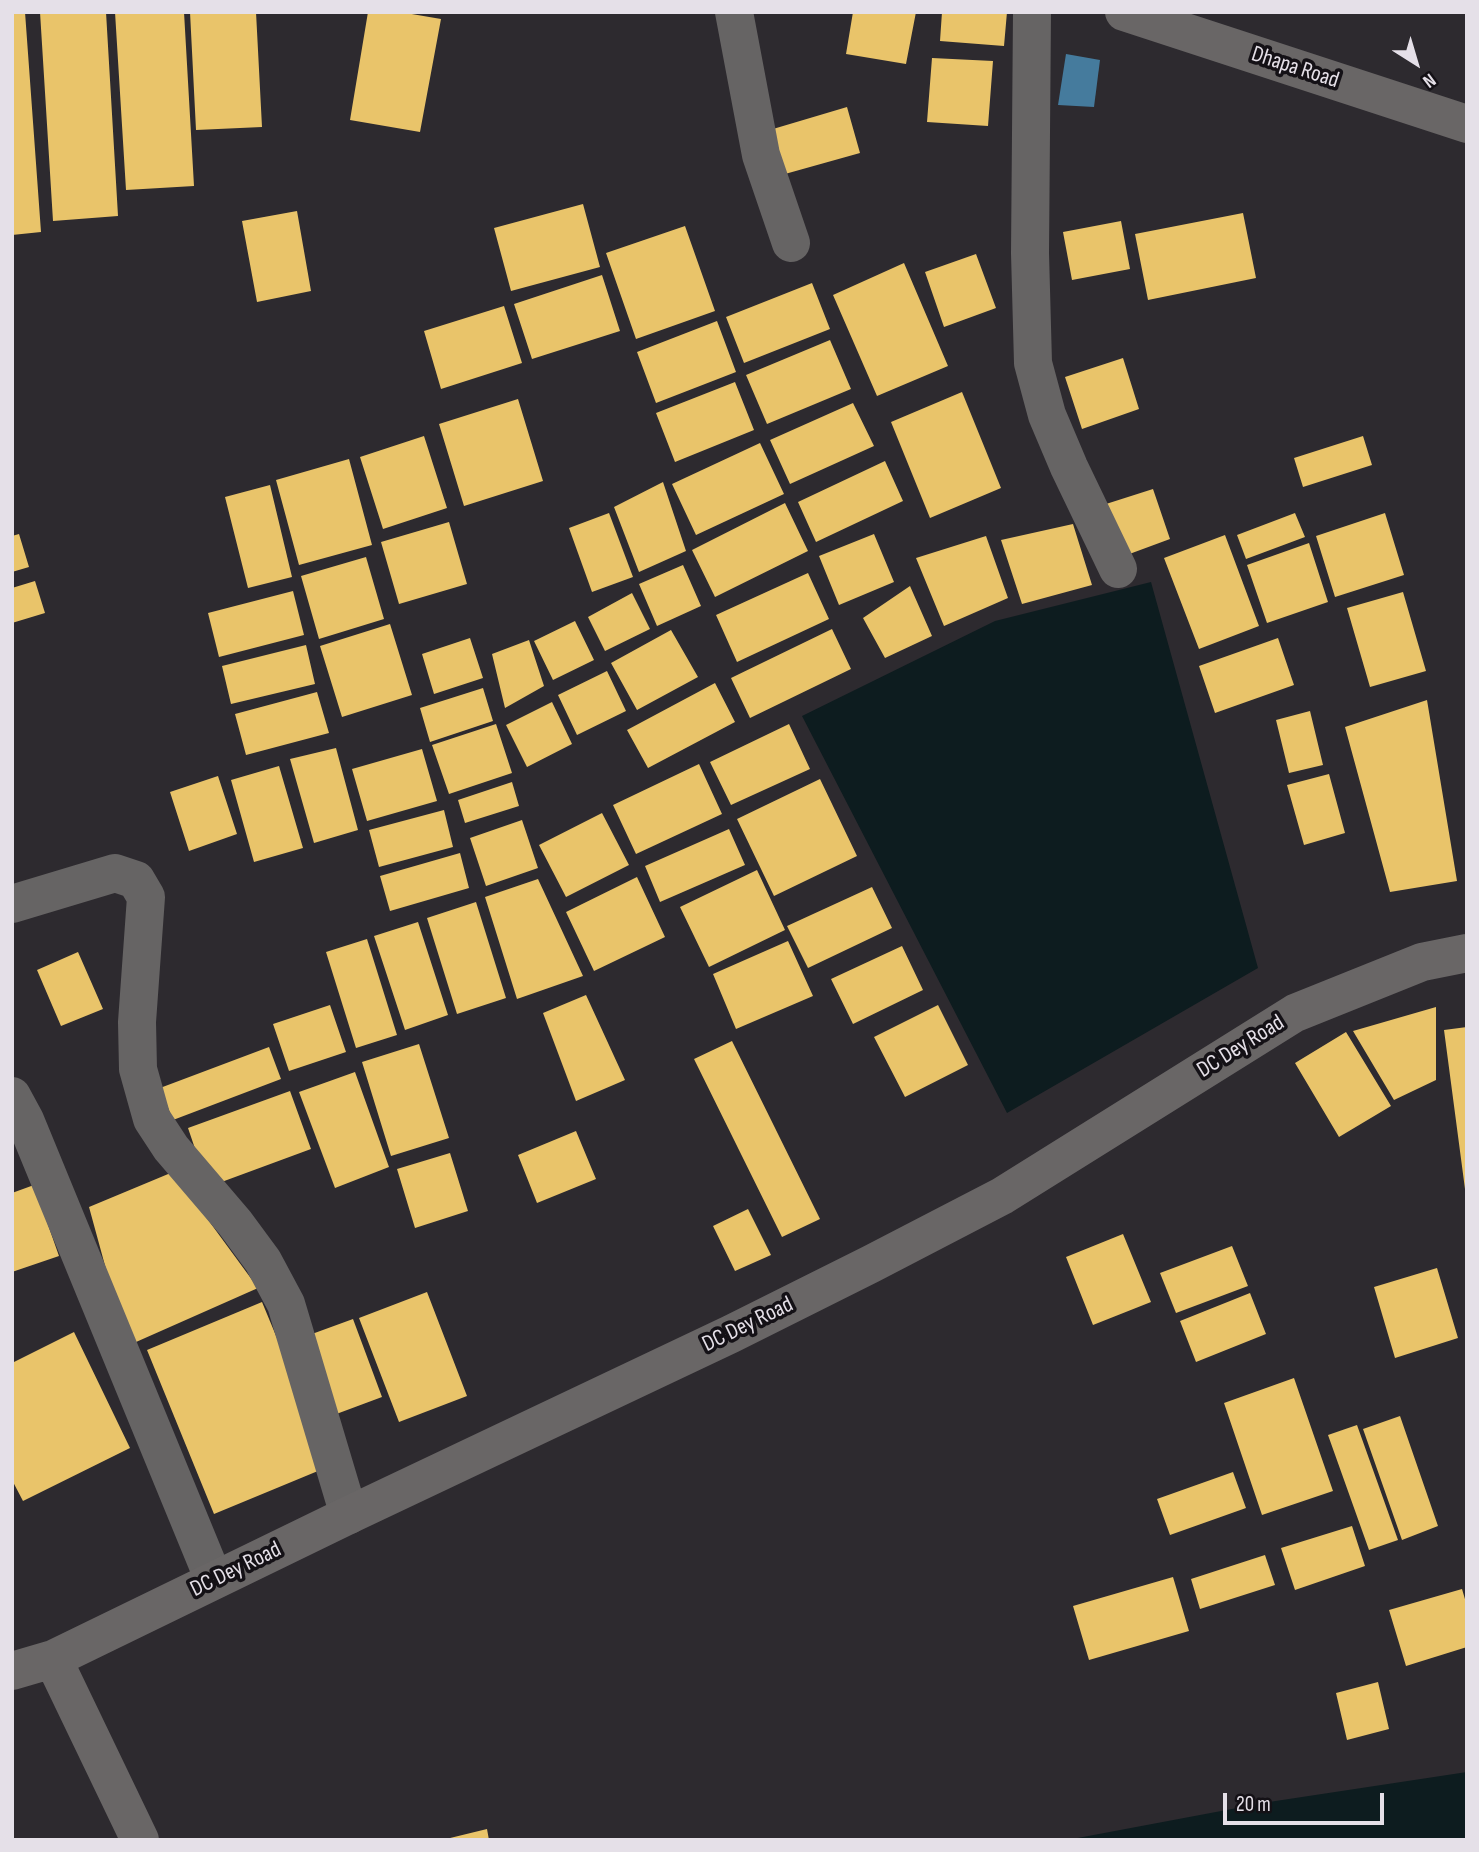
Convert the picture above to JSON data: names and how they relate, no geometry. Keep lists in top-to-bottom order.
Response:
{
  "streets": {
    "street": ["Dhapa Road", "DC Dey Road"]
  },
  "scale_bar": "20 m",
  "north": "bottom right"
}
